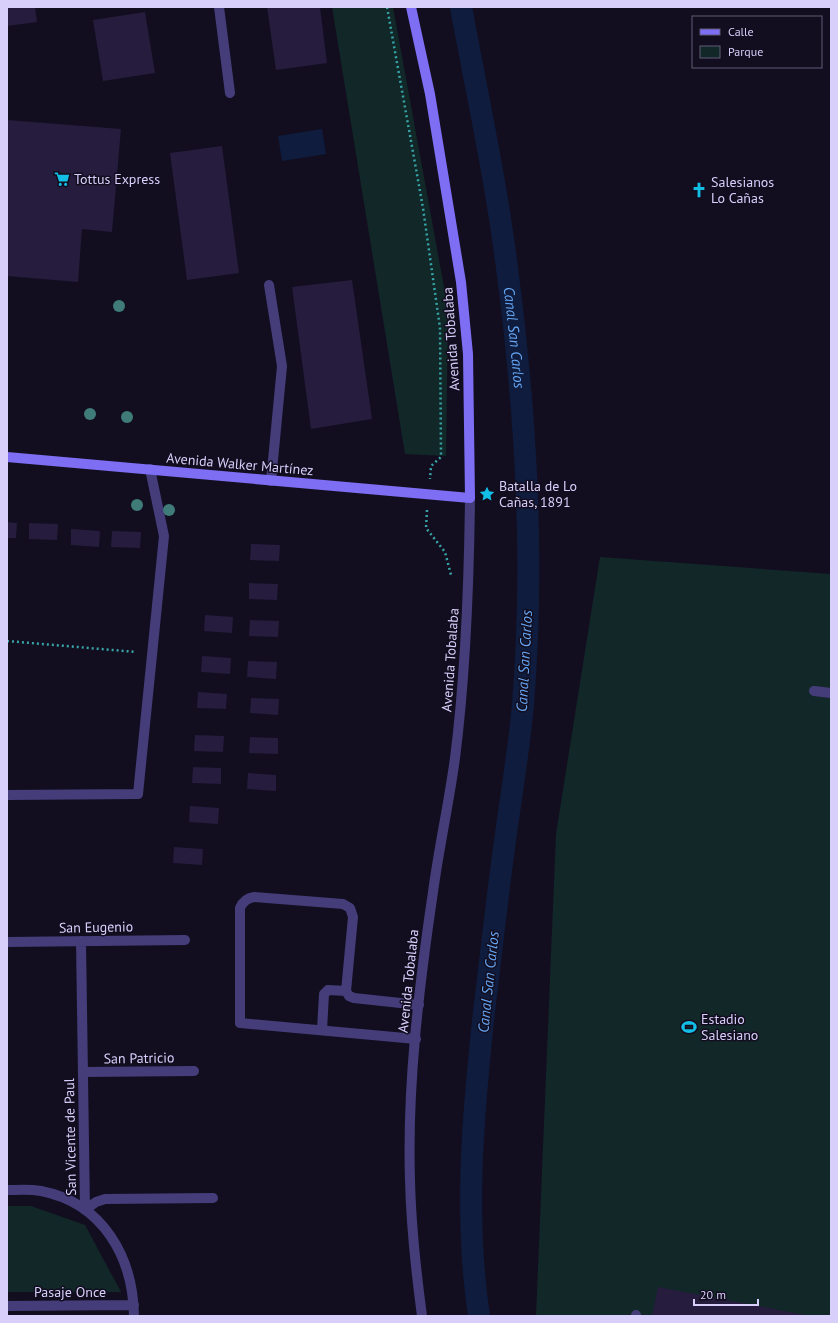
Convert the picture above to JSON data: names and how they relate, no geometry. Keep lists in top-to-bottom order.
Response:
{
  "streets": {
    "main road": ["Avenida Tobalaba", "Avenida Walker Martínez"],
    "street": [
      "San Eugenio",
      "San Patricio",
      "San Vicente de Paul",
      "Pasaje Once"
    ]
  },
  "crossings": [
    ["Avenida Tobalaba", "Avenida Walker Martínez"],
    ["San Eugenio", "San Vicente de Paul"],
    ["San Patricio", "San Vicente de Paul"],
    ["San Vicente de Paul", "Pasaje Once"]
  ],
  "water": ["Canal San Carlos"],
  "places": {
    "supermarket": ["Tottus Express"],
    "church": ["Salesianos Lo Cañas"],
    "place": ["Batalla de Lo Cañas, 1891"],
    "sports": ["Estadio Salesiano"]
  },
  "legend": ["Calle", "Parque"],
  "scale_bar": "20 m"
}
